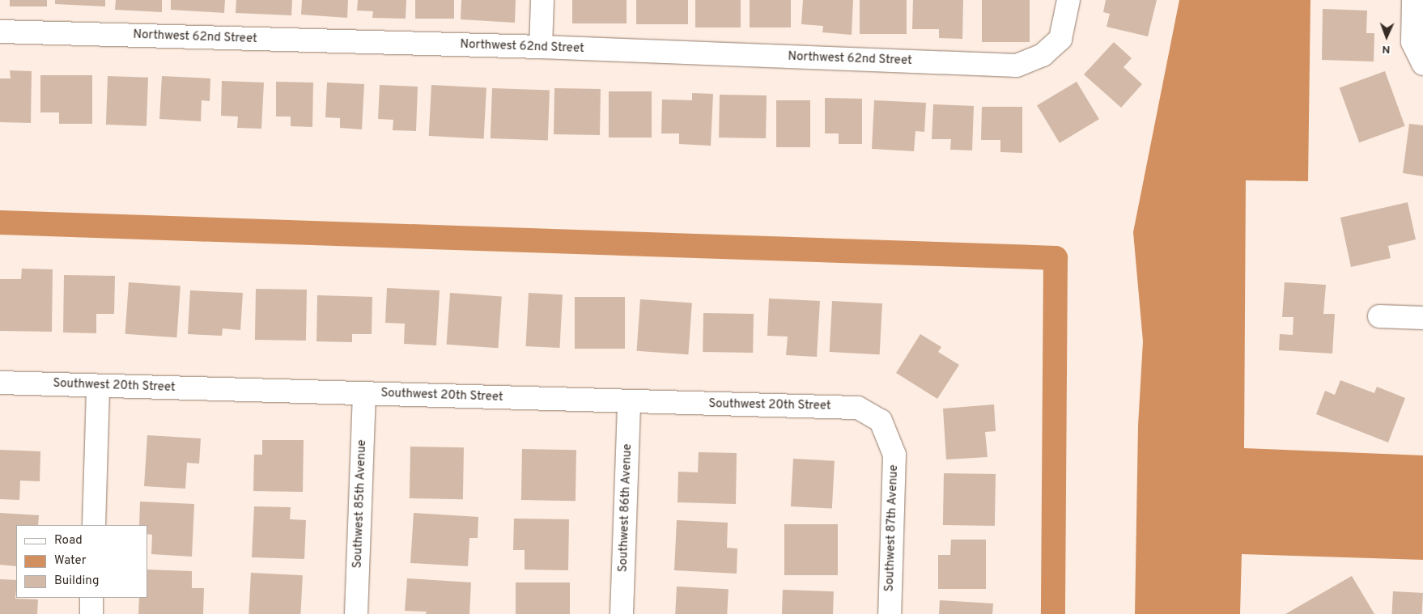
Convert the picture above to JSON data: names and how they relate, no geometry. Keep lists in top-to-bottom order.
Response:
{
  "streets": {
    "street": [
      "Northwest 62nd Street",
      "Southwest 20th Street",
      "Southwest 85th Avenue",
      "Southwest 86th Avenue",
      "Southwest 87th Avenue"
    ]
  },
  "crossings": [
    ["Southwest 20th Street", "Southwest 85th Avenue"],
    ["Southwest 20th Street", "Southwest 86th Avenue"],
    ["Southwest 20th Street", "Southwest 87th Avenue"]
  ],
  "legend": ["Road", "Water", "Building"],
  "north": "bottom"
}
